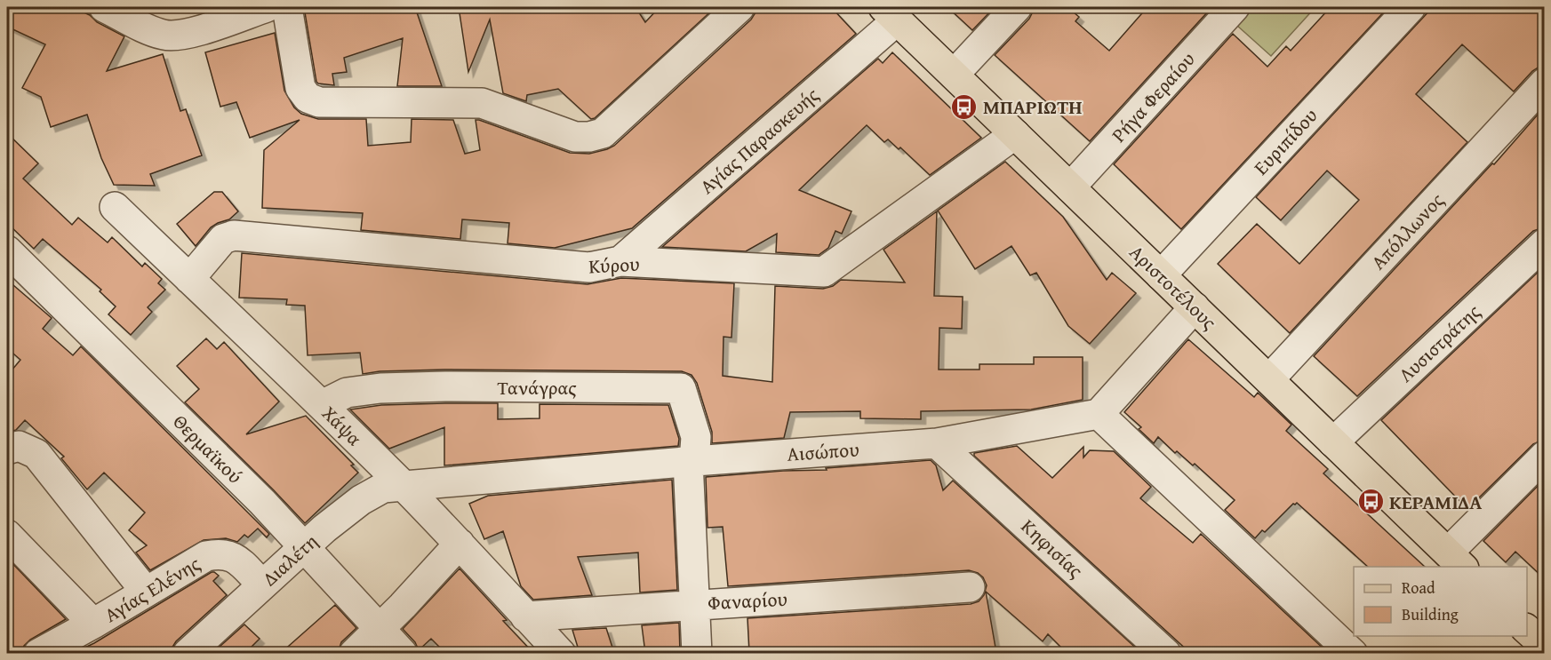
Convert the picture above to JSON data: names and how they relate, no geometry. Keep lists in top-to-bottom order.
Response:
{
  "streets": {
    "main road": ["Αριστοτέλους"],
    "street": [
      "Ρήγα Φεραίου",
      "Αγίας Παρασκευής",
      "Ευριπίδου",
      "Απόλλωνος",
      "Κύρου",
      "Λυσιστράτης",
      "Τανάγρας",
      "Χάψα",
      "Θερμαϊκού",
      "Αισώπου",
      "Κηφισίας",
      "Διαλέτη",
      "Αγίας Ελένης",
      "Φαναρίου"
    ]
  },
  "crossings": [
    ["Ρήγα Φεραίου", "Αριστοτέλους"],
    ["Αγίας Παρασκευής", "Κύρου"],
    ["Αγίας Παρασκευής", "Αριστοτέλους"],
    ["Ευριπίδου", "Αριστοτέλους"],
    ["Απόλλωνος", "Αριστοτέλους"],
    ["Κύρου", "Αριστοτέλους"],
    ["Κύρου", "Χάψα"],
    ["Αριστοτέλους", "Λυσιστράτης"],
    ["Τανάγρας", "Χάψα"],
    ["Τανάγρας", "Αισώπου"],
    ["Τανάγρας", "Φαναρίου"],
    ["Χάψα", "Αισώπου"],
    ["Χάψα", "Διαλέτη"],
    ["Χάψα", "Φαναρίου"],
    ["Θερμαϊκού", "Διαλέτη"],
    ["Αισώπου", "Κηφισίας"],
    ["Αισώπου", "Διαλέτη"],
    ["Διαλέτη", "Αγίας Ελένης"]
  ],
  "places": {
    "bus stop": ["ΜΠΑΡΙΩΤΗ", "ΚΕΡΑΜΙΔΑ"]
  },
  "legend": ["Road", "Building"]
}
